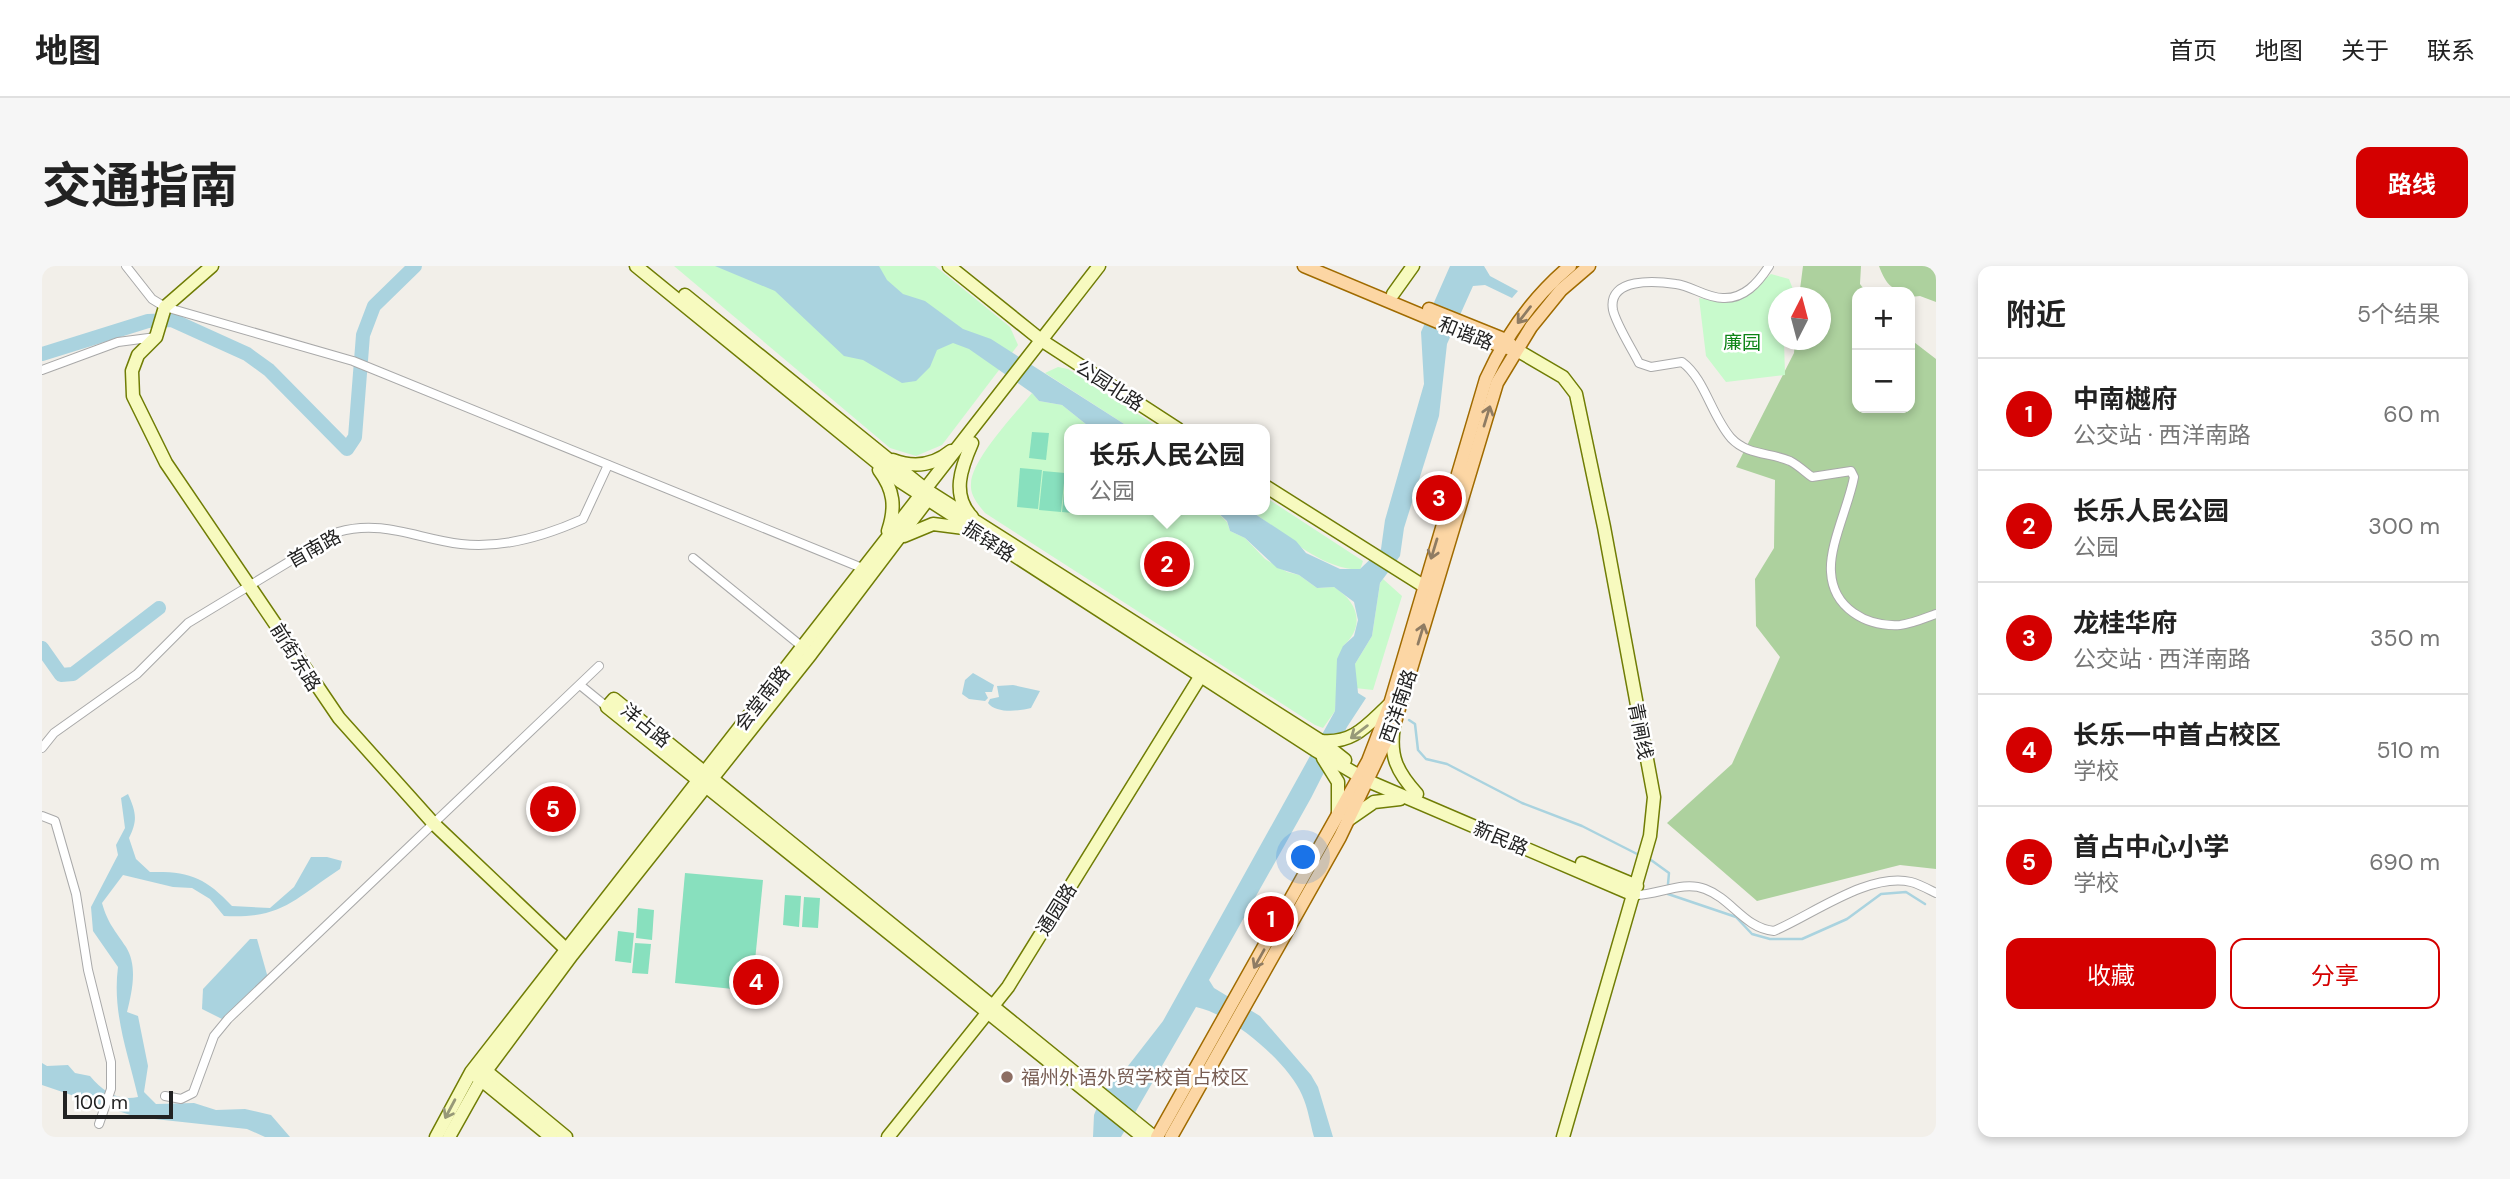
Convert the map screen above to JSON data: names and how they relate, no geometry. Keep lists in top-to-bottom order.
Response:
{
  "streets": {
    "main road": [
      "和谐路",
      "公园北路",
      "振铎路",
      "前街东路",
      "会堂南路",
      "西洋南路",
      "洋占路",
      "青闸线",
      "新民路",
      "通园路"
    ],
    "street": ["首南路"]
  },
  "crossings": [
    ["和谐路", "西洋南路"],
    ["和谐路", "青闸线"],
    ["公园北路", "会堂南路"],
    ["振铎路", "会堂南路"],
    ["振铎路", "西洋南路"],
    ["振铎路", "新民路"],
    ["振铎路", "通园路"],
    ["首南路", "前街东路"],
    ["前街东路", "会堂南路"],
    ["会堂南路", "洋占路"],
    ["西洋南路", "洋占路"],
    ["西洋南路", "青闸线"],
    ["西洋南路", "新民路"],
    ["洋占路", "通园路"],
    ["青闸线", "新民路"]
  ],
  "parks": ["廉园"],
  "places": ["福州外语外贸学校首占校区"],
  "scale_bar": "100 m",
  "north": "top",
  "page": {
    "header": "地图",
    "nav": [
      "首页",
      "地图",
      "关于",
      "联系"
    ],
    "title": "交通指南",
    "buttons": [
      "路线",
      ["收藏", "分享"]
    ],
    "heading": ["附近", "5个结果"],
    "map_buttons": ["+", "−"],
    "list": [
      {
        "mark": "1",
        "name": "中南樾府",
        "note": "公交站 · 西洋南路",
        "value": "60 m"
      },
      {
        "mark": "2",
        "name": "长乐人民公园",
        "note": "公园",
        "value": "300 m"
      },
      {
        "mark": "3",
        "name": "龙桂华府",
        "note": "公交站 · 西洋南路",
        "value": "350 m"
      },
      {
        "mark": "4",
        "name": "长乐一中首占校区",
        "note": "学校",
        "value": "510 m"
      },
      {
        "mark": "5",
        "name": "首占中心小学",
        "note": "学校",
        "value": "690 m"
      }
    ],
    "popup": ["长乐人民公园", "公园"],
    "pins": [
      "3",
      "2",
      "5",
      "1",
      "4"
    ],
    "scale": "100 m"
  }
}
